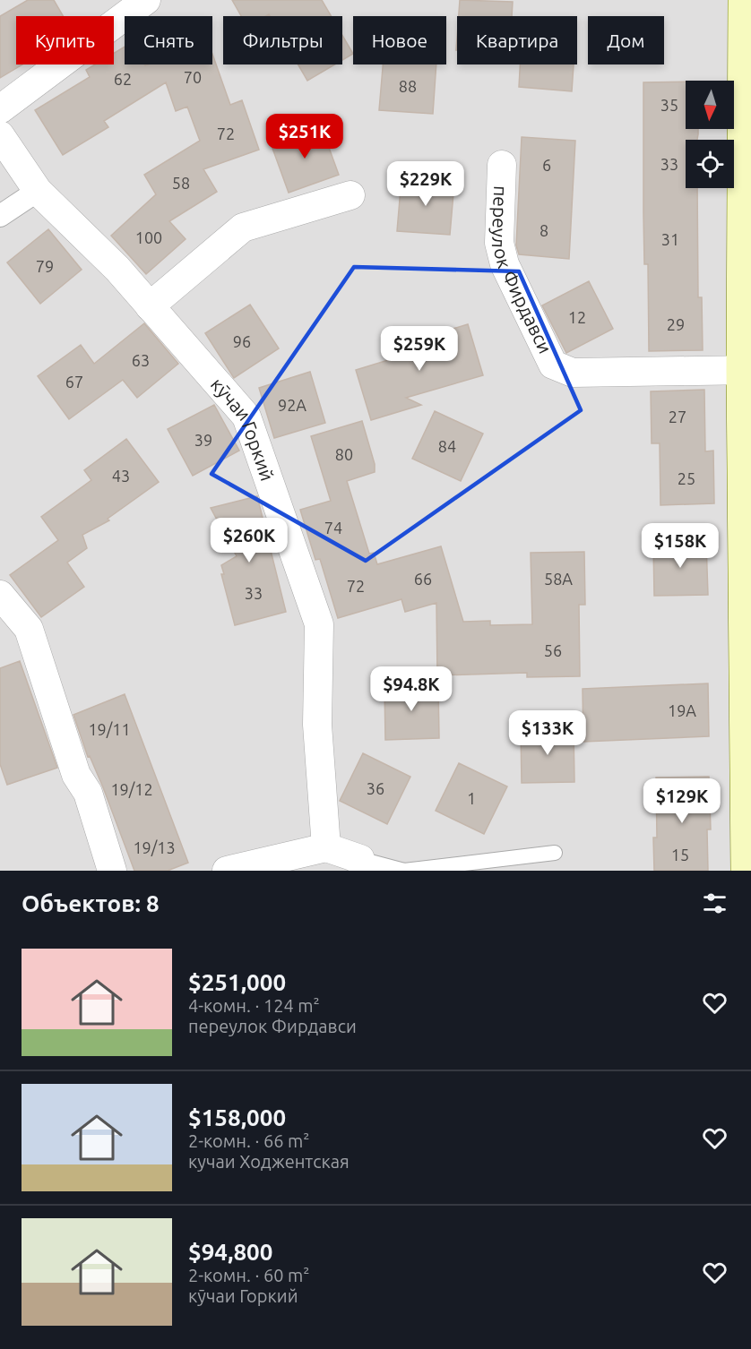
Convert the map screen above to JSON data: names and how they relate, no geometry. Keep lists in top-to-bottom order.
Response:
{
  "streets": {
    "street": ["переулок Фирдавси", "кӯчаи Горкий"]
  },
  "house_numbers": [
    "70",
    "62",
    "88",
    "35",
    "72",
    "33",
    "6",
    "58",
    "8",
    "100",
    "31",
    "79",
    "12",
    "29",
    "96",
    "63",
    "67",
    "92А",
    "27",
    "39",
    "84",
    "80",
    "43",
    "25",
    "74",
    "66",
    "58А",
    "72",
    "33",
    "56",
    "19А",
    "19/11",
    "36",
    "19/12",
    "1",
    "19/13",
    "15"
  ],
  "north": "bottom",
  "page": {
    "chip": [
      "Купить",
      "Снять",
      "Фильтры",
      "Новое",
      "Квартира",
      "Дом"
    ],
    "price": [
      "$251K",
      "$229K",
      "$259K",
      "$260K",
      "$158K",
      "$94.8K",
      "$133K",
      "$129K"
    ],
    "heading": "Объектов: 8",
    "list": [
      {
        "name": "$251,000",
        "note": "4-комн. · 124 m² · переулок Фирдавси"
      },
      {
        "name": "$158,000",
        "note": "2-комн. · 66 m² · кучаи Ходжентская"
      },
      {
        "name": "$94,800",
        "note": "2-комн. · 60 m² · кӯчаи Горкий"
      }
    ]
  }
}
